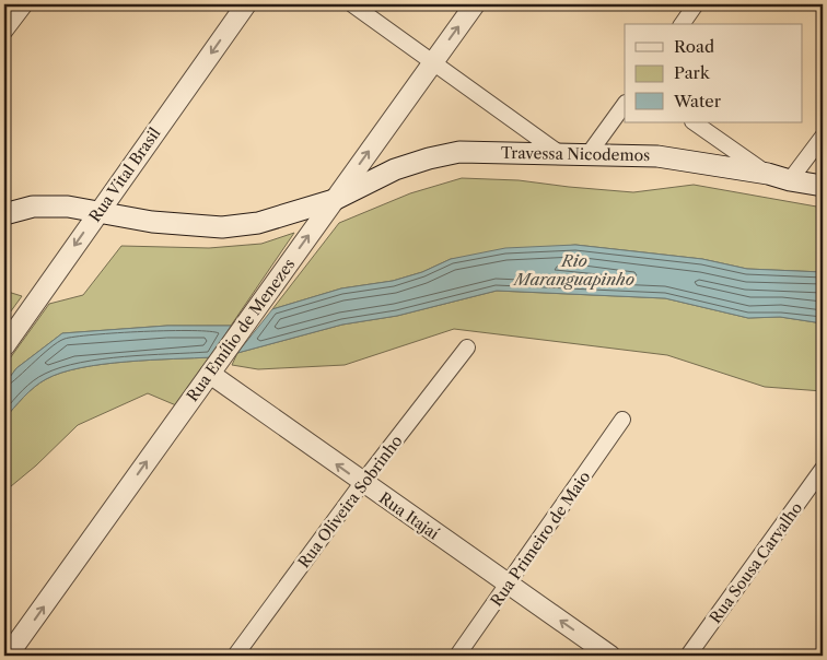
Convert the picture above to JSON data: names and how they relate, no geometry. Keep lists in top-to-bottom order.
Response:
{
  "streets": {
    "main road": ["Travessa Nicodemos"],
    "street": [
      "Rua Vital Brasil",
      "Rua Emílio de Menezes",
      "Rua Oliveira Sobrinho",
      "Rua Itajaí",
      "Rua Primeiro de Maio",
      "Rua Sousa Carvalho"
    ]
  },
  "crossings": [
    ["Travessa Nicodemos", "Rua Vital Brasil"],
    ["Travessa Nicodemos", "Rua Emílio de Menezes"],
    ["Rua Emílio de Menezes", "Rua Itajaí"],
    ["Rua Oliveira Sobrinho", "Rua Itajaí"],
    ["Rua Itajaí", "Rua Primeiro de Maio"]
  ],
  "one_way": ["Rua Vital Brasil", "Rua Emílio de Menezes", "Rua Itajaí"],
  "water": ["Rio Maranguapinho"],
  "legend": ["Road", "Park", "Water"]
}
